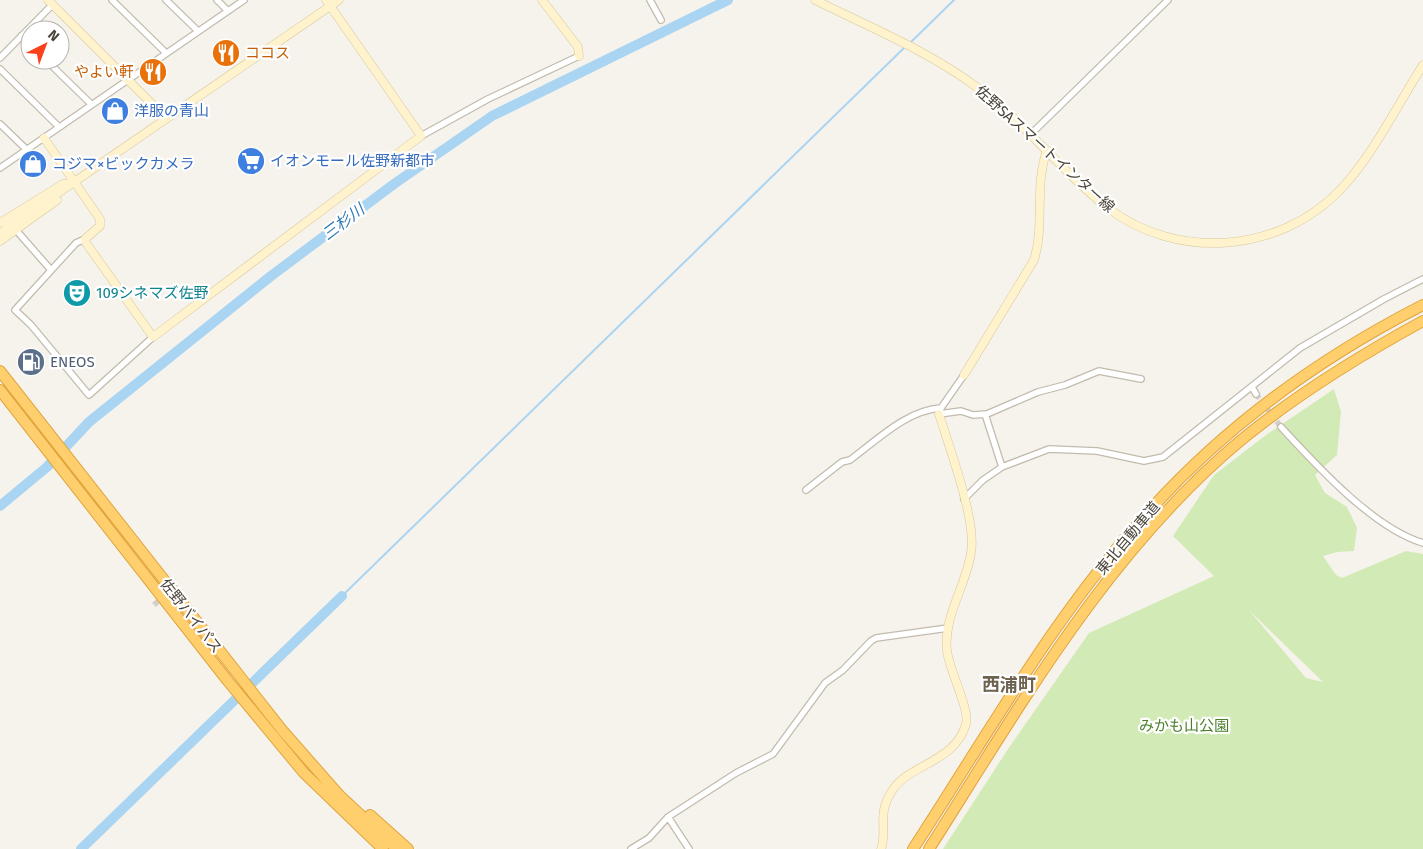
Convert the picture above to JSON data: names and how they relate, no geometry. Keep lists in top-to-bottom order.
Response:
{
  "streets": {
    "highway": ["東北自動車道", "佐野バイパス"],
    "street": ["佐野SAスマートインター線"]
  },
  "districts": ["西浦町"],
  "water": ["三杉川"],
  "parks": ["みかも山公園"],
  "places": {
    "restaurant": ["ココス", "やよい軒"],
    "shop": ["洋服の青山", "コジマ×ビックカメラ"],
    "supermarket": ["イオンモール佐野新都市"],
    "theatre": ["109シネマズ佐野"],
    "fuel station": ["ENEOS"]
  },
  "north": "top right"
}
